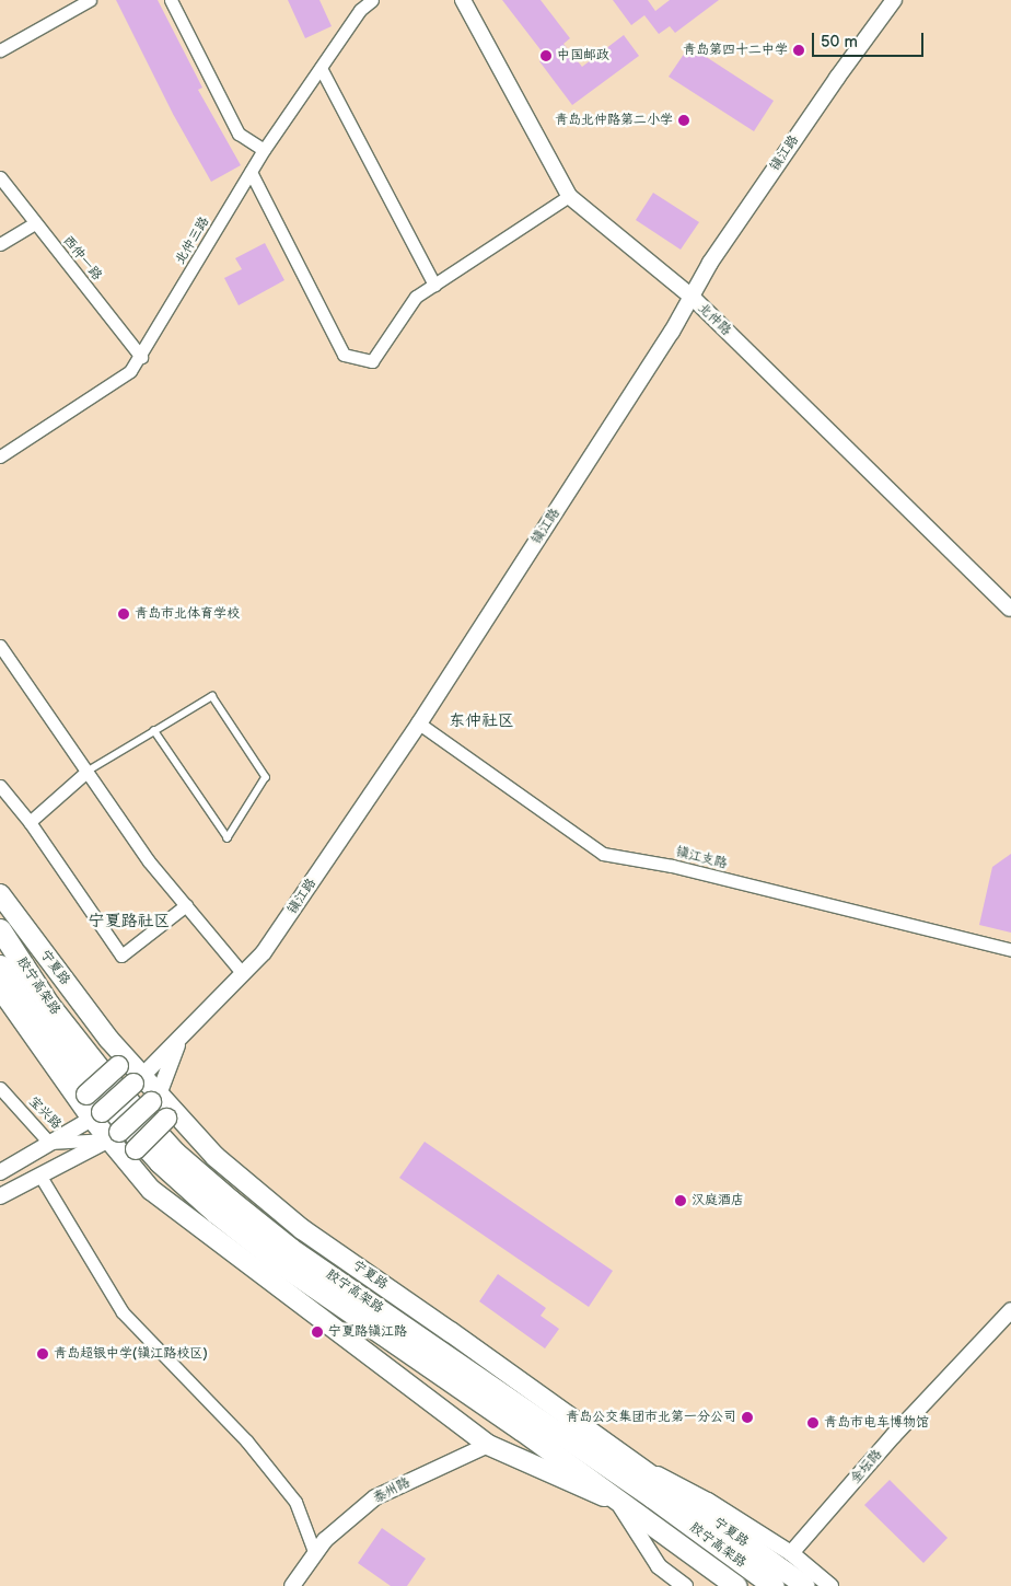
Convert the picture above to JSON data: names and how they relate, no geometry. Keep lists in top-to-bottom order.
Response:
{
  "streets": {
    "highway": ["胶宁高架路"],
    "main road": ["镇江路", "宁夏路"],
    "street": [
      "北仲三路",
      "西仲一路",
      "北仲路",
      "镇江支路",
      "宝兴路",
      "金坛路",
      "泰州路"
    ]
  },
  "crossings": [
    ["镇江路", "北仲路"],
    ["镇江路", "镇江支路"],
    ["镇江路", "宁夏路"],
    ["镇江路", "宝兴路"],
    ["北仲三路", "西仲一路"]
  ],
  "districts": ["东仲社区", "宁夏路社区"],
  "places": [
    "青岛第四十二中学",
    "中国邮政",
    "青岛北仲路第二小学",
    "青岛市北体育学校",
    "汉庭酒店",
    "宁夏路镇江路",
    "青岛超银中学(镇江路校区)",
    "青岛公交集团市北第一分公司",
    "青岛市电车博物馆"
  ],
  "scale_bar": "50 m"
}
